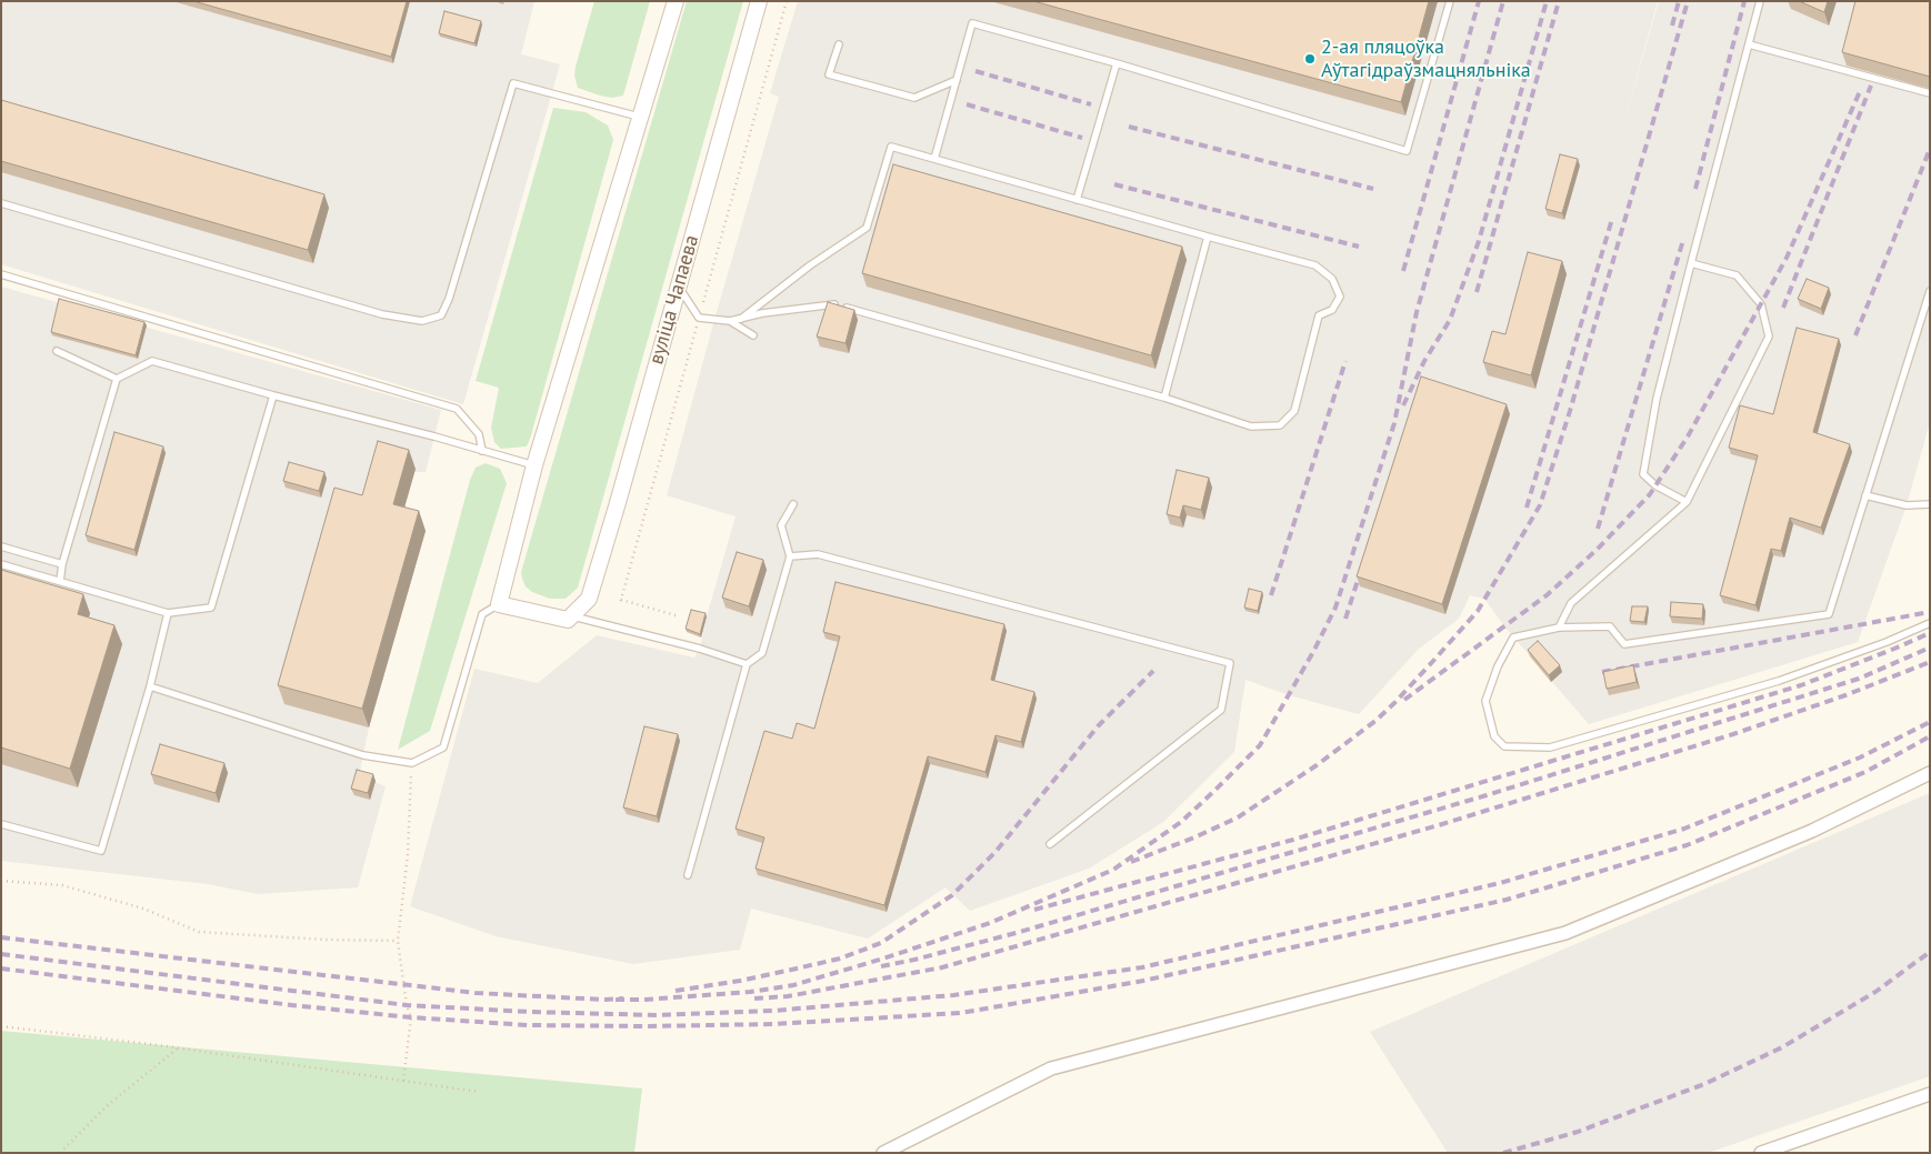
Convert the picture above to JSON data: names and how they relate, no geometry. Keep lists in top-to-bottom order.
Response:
{
  "streets": {
    "street": ["вуліца Чапаева"]
  },
  "places": ["2-ая пляцоўка Аўтагідраўзмацняльніка"]
}
